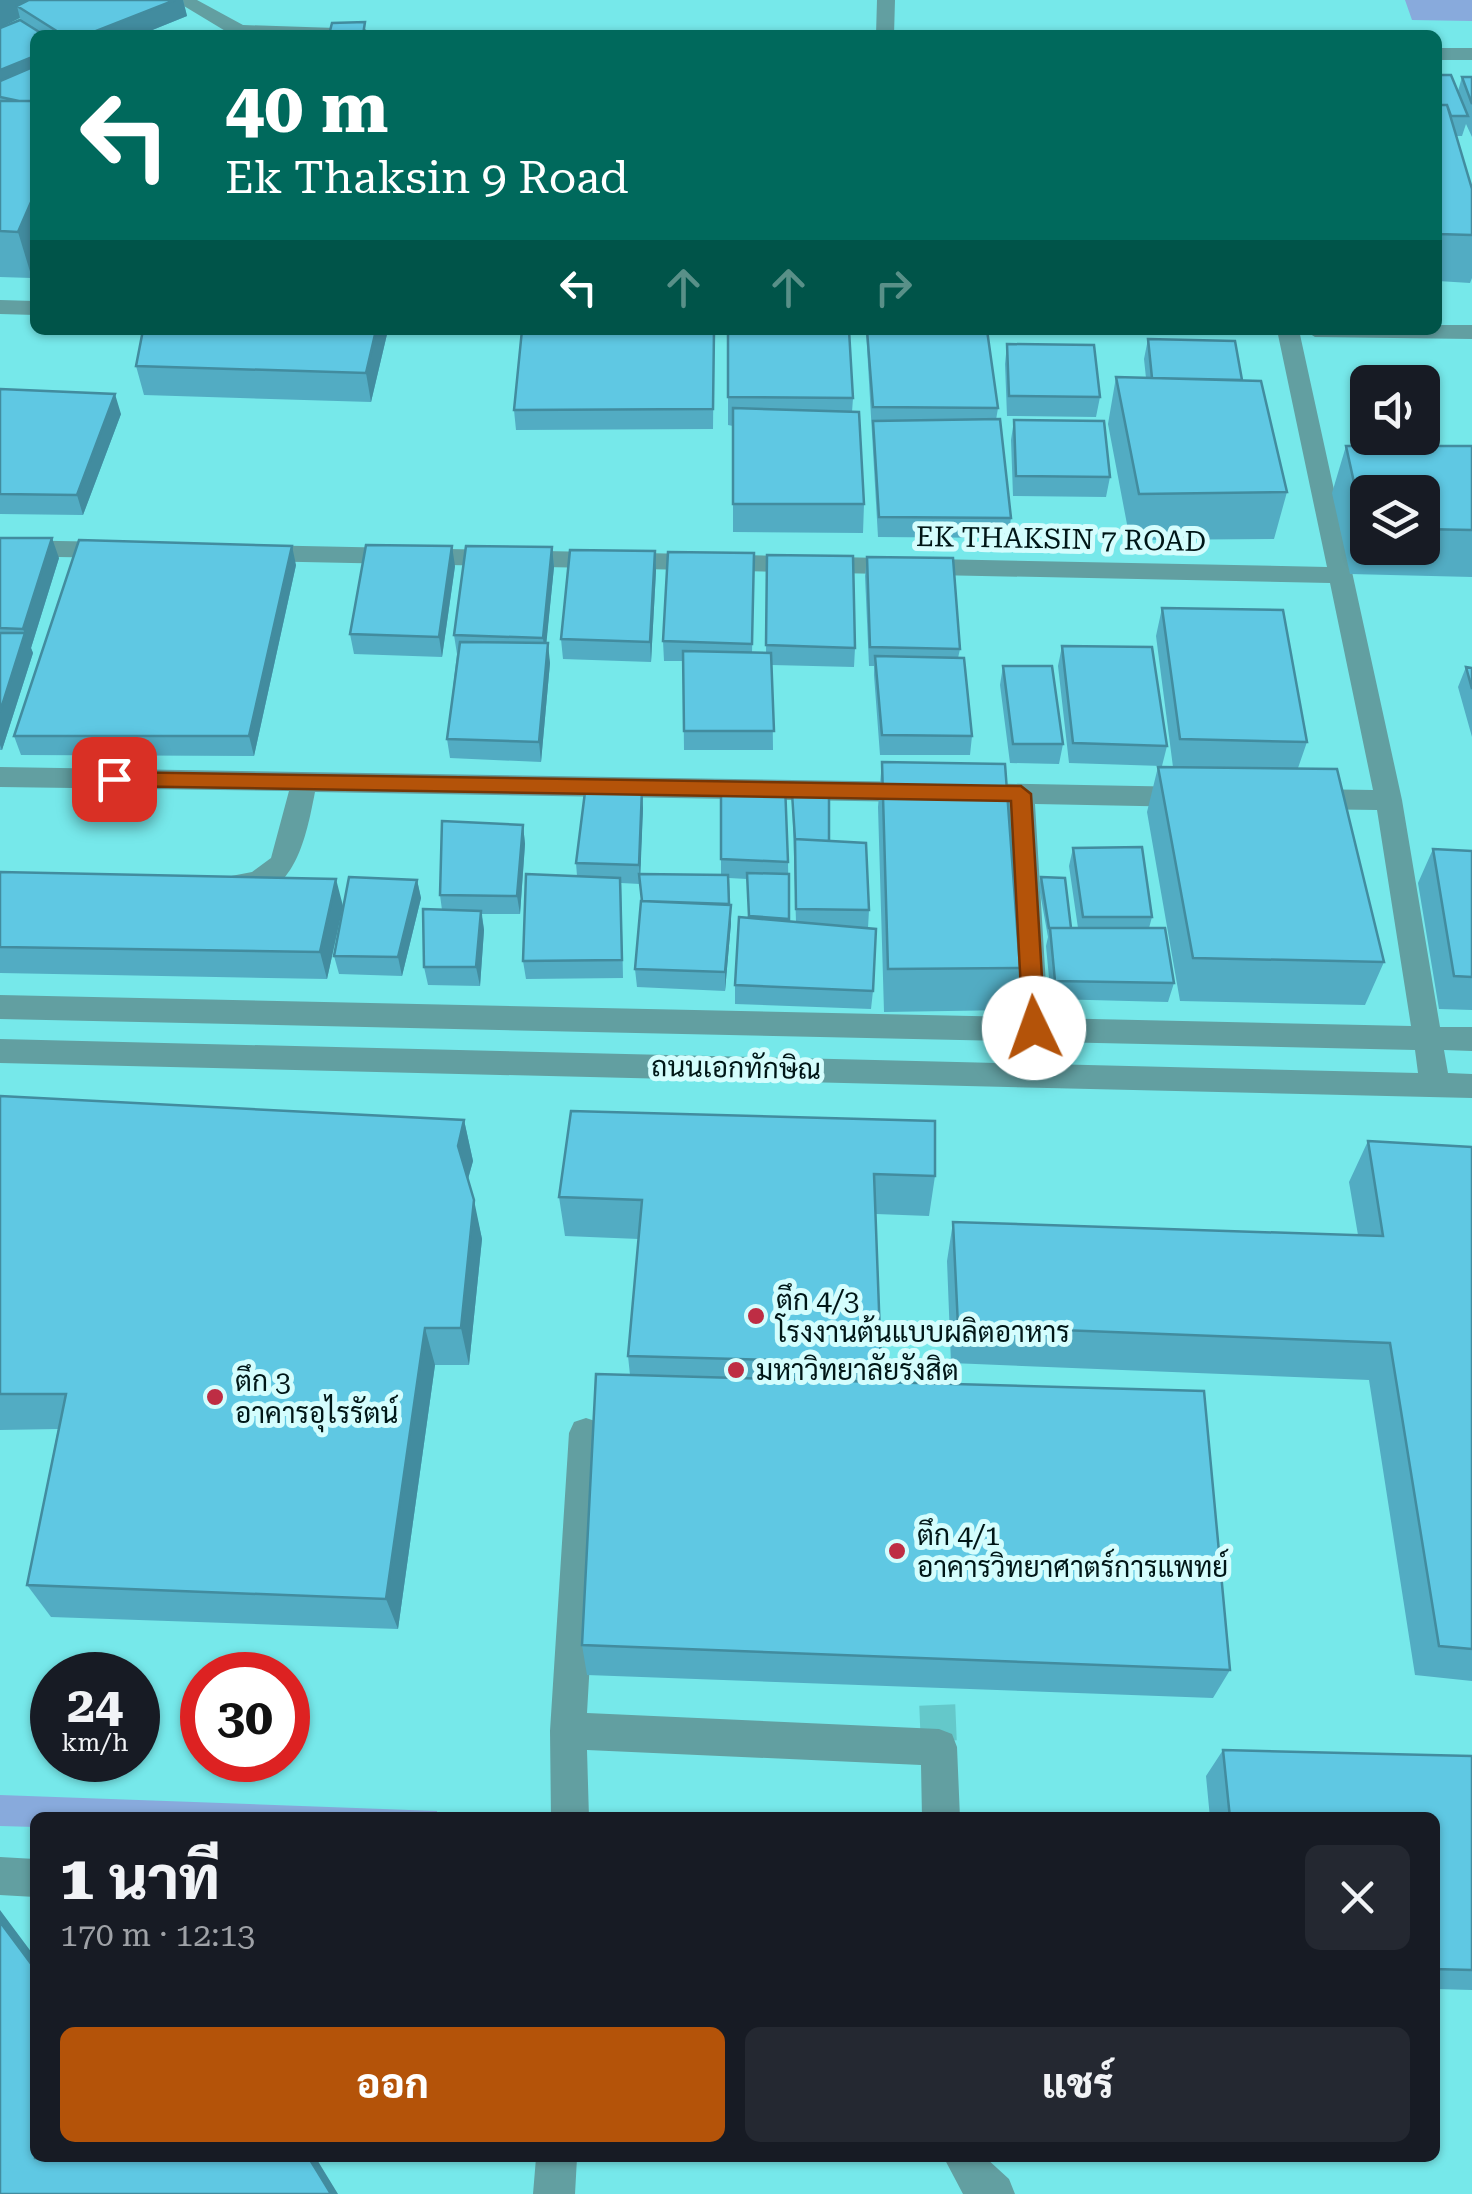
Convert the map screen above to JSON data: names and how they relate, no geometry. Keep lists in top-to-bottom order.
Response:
{
  "streets": {
    "street": ["EK THAKSIN 7 ROAD", "ถนนเอกทักษิณ"]
  },
  "places": [
    "ตึก 4/3 โรงงานต้นแบบผลิตอาหาร",
    "มหาวิทยาลัยรังสิต",
    "ตึก 3 อาคารอุไรรัตน์",
    "ตึก 4/1 อาคารวิทยาศาตร์การแพทย์"
  ],
  "page": {
    "turn": ["40 m", "Ek Thaksin 9 Road"],
    "speed": "24 km/h",
    "limit": "30",
    "heading": ["1 นาที", "170 m · 12:13"],
    "buttons": ["ออก", "แชร์"]
  }
}
